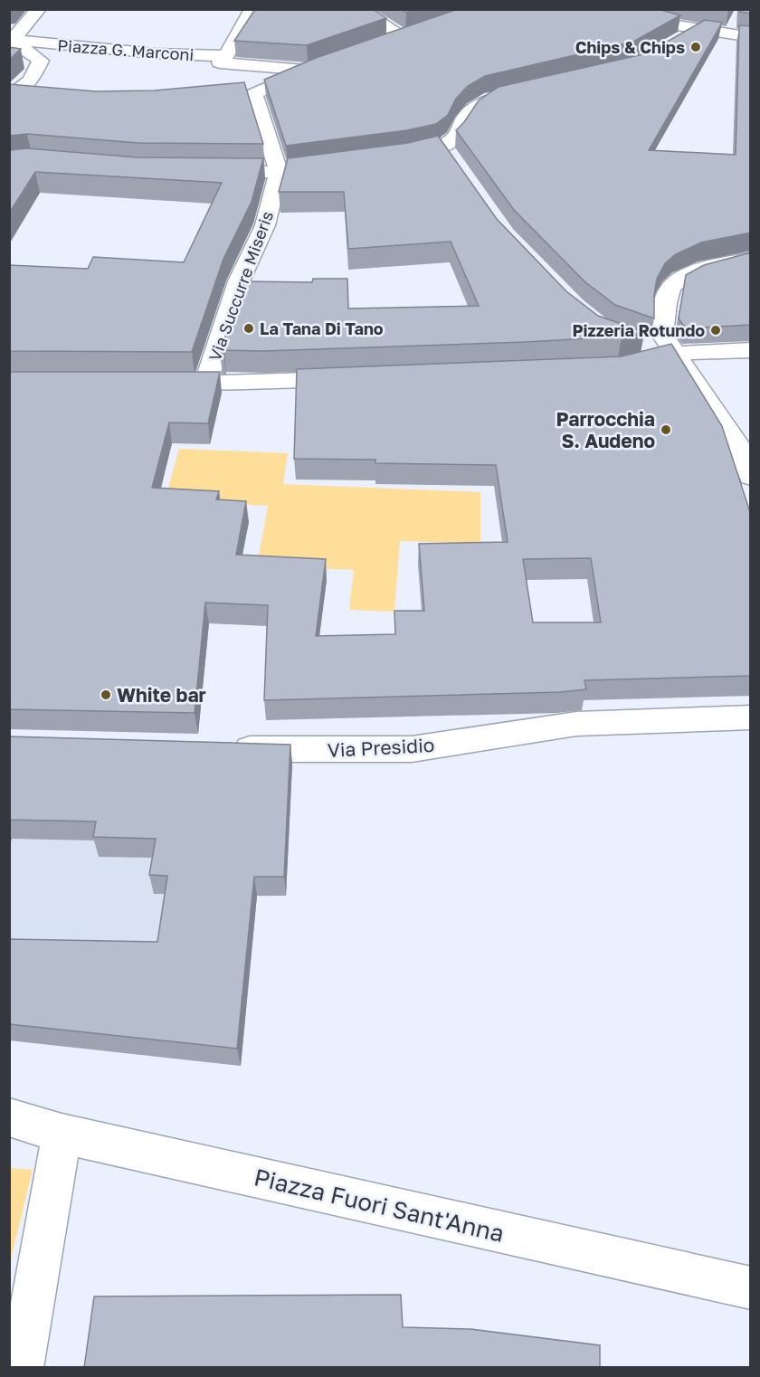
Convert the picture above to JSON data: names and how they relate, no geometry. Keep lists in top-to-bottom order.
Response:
{
  "streets": {
    "street": [
      "Piazza G. Marconi",
      "Via Succurre Miseris",
      "Via Presidio",
      "Piazza Fuori Sant'Anna"
    ]
  },
  "places": [
    "Chips & Chips",
    "La Tana Di Tano",
    "Pizzeria Rotundo",
    "Parrocchia S. Audeno",
    "White bar"
  ]
}
